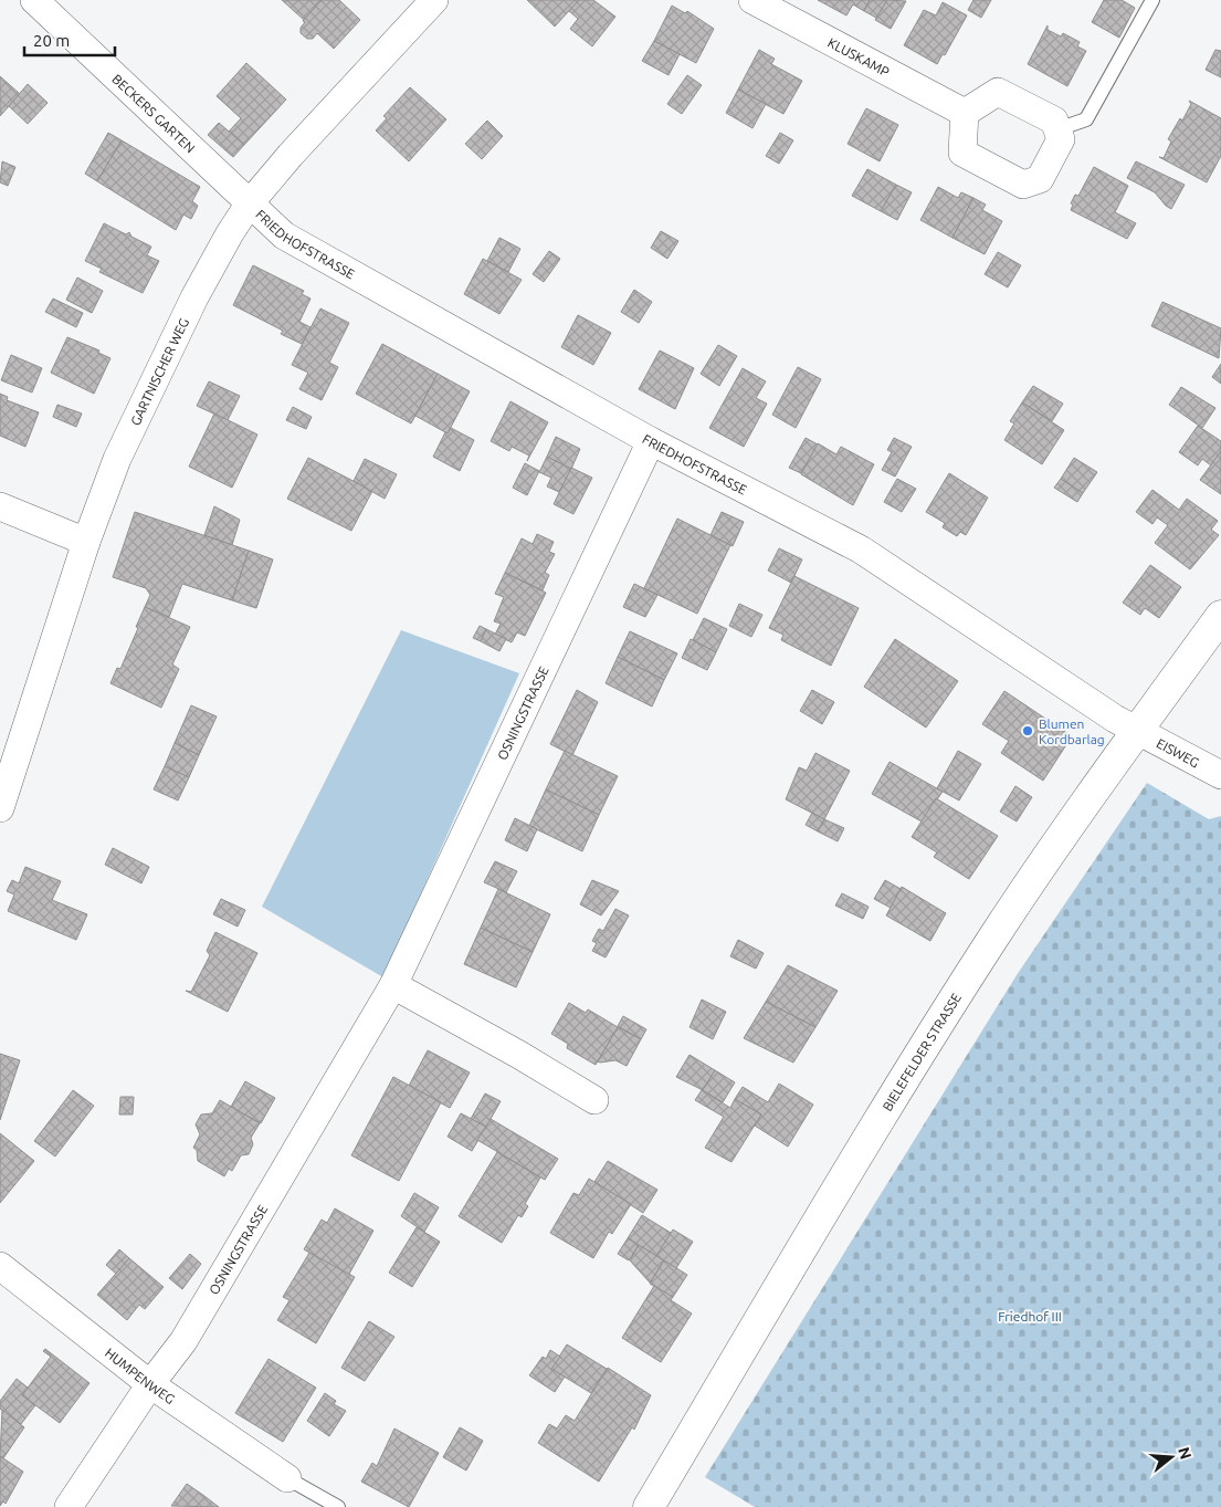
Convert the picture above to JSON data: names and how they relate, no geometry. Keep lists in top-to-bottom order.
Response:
{
  "streets": {
    "street": [
      "KLUSKAMP",
      "BECKERS GARTEN",
      "FRIEDHOFSTRASSE",
      "GARTNISCHER WEG",
      "OSNINGSTRASSE",
      "EISWEG",
      "BIELEFELDER STRASSE",
      "HUMPENWEG"
    ]
  },
  "crossings": [
    ["BECKERS GARTEN", "FRIEDHOFSTRASSE"],
    ["BECKERS GARTEN", "GARTNISCHER WEG"],
    ["FRIEDHOFSTRASSE", "GARTNISCHER WEG"],
    ["FRIEDHOFSTRASSE", "OSNINGSTRASSE"],
    ["FRIEDHOFSTRASSE", "EISWEG"],
    ["FRIEDHOFSTRASSE", "BIELEFELDER STRASSE"],
    ["OSNINGSTRASSE", "HUMPENWEG"],
    ["EISWEG", "BIELEFELDER STRASSE"]
  ],
  "parks": ["Friedhof III"],
  "places": ["Blumen Kordbarlag"],
  "scale_bar": "20 m",
  "north": "right"
}
